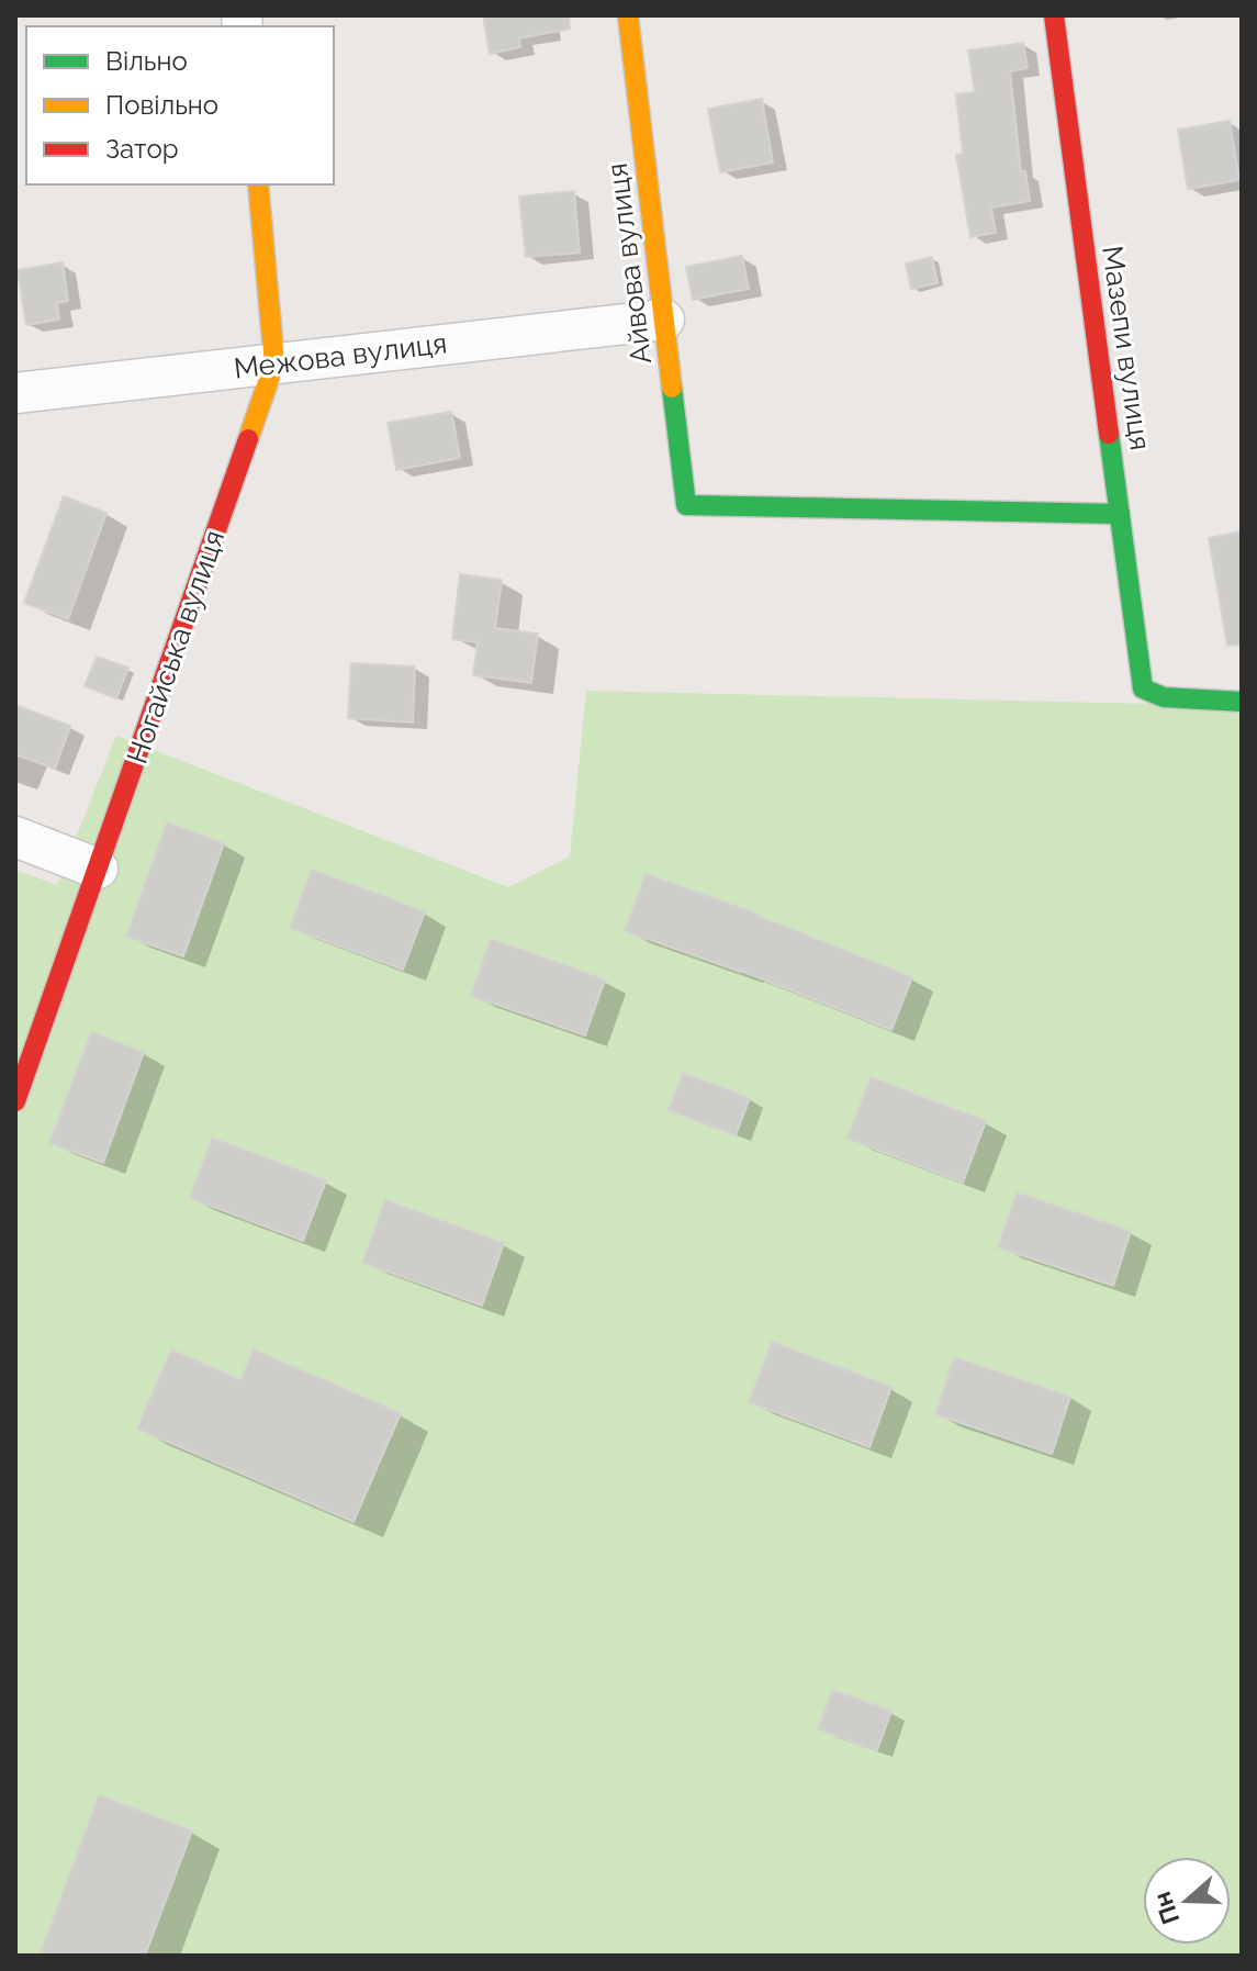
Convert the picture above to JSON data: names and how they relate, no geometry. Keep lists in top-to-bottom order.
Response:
{
  "streets": {
    "street": [
      "Айвова вулиця",
      "Мазепи вулиця",
      "Межова вулиця",
      "Ногайська вулиця"
    ]
  },
  "crossings": [
    ["Айвова вулиця", "Мазепи вулиця"],
    ["Айвова вулиця", "Межова вулиця"],
    ["Межова вулиця", "Ногайська вулиця"]
  ],
  "legend": ["Вільно", "Повільно", "Затор"],
  "north": "left"
}
